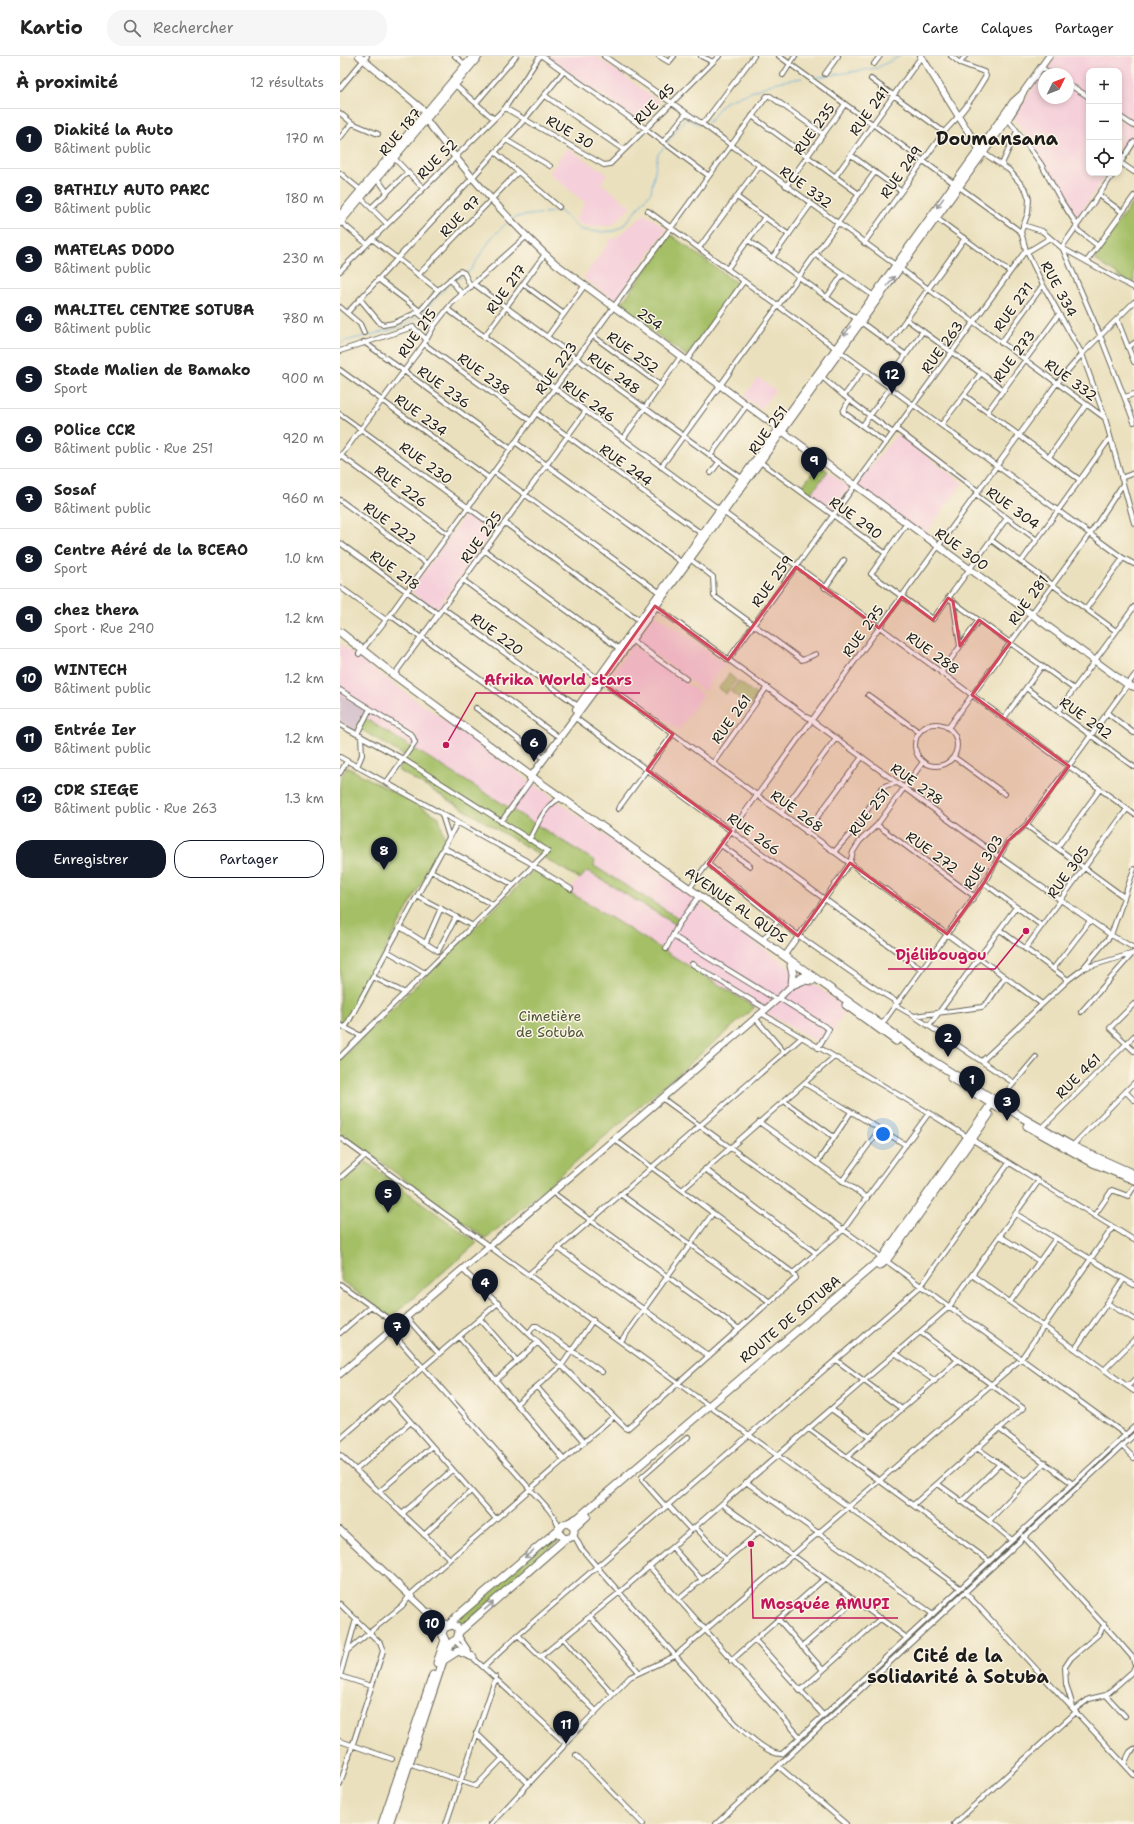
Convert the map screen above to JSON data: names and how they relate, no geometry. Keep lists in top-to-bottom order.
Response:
{
  "streets": {
    "main road": [
      "RUE 187",
      "254",
      "RUE 251",
      "RUE 300",
      "AVENUE AL QUDS",
      "ROUTE DE SOTUBA"
    ],
    "street": [
      "RUE 45",
      "RUE 241",
      "RUE 235",
      "RUE 30",
      "RUE 52",
      "RUE 249",
      "RUE 332",
      "RUE 97",
      "RUE 217",
      "RUE 334",
      "RUE 271",
      "RUE 215",
      "RUE 263",
      "RUE 252",
      "RUE 273",
      "RUE 223",
      "RUE 248",
      "RUE 238",
      "RUE 236",
      "RUE 246",
      "RUE 234",
      "RUE 230",
      "RUE 244",
      "RUE 226",
      "RUE 304",
      "RUE 290",
      "RUE 222",
      "RUE 225",
      "RUE 218",
      "RUE 259",
      "RUE 281",
      "RUE 275",
      "RUE 220",
      "RUE 288",
      "RUE 292",
      "RUE 261",
      "RUE 278",
      "RUE 268",
      "RUE 266",
      "RUE 272",
      "RUE 303",
      "RUE 305",
      "RUE 461"
    ]
  },
  "crossings": [
    ["RUE 45", "RUE 30"],
    ["RUE 45", "RUE 332"],
    ["RUE 235", "RUE 332"],
    ["RUE 235", "RUE 223"],
    ["RUE 187", "254"],
    ["RUE 30", "RUE 52"],
    ["RUE 52", "254"],
    ["RUE 249", "RUE 332"],
    ["RUE 332", "RUE 334"],
    ["RUE 332", "RUE 271"],
    ["RUE 332", "RUE 263"],
    ["RUE 332", "RUE 273"],
    ["RUE 332", "RUE 223"],
    ["RUE 332", "RUE 251"],
    ["RUE 332", "RUE 275"],
    ["RUE 97", "254"],
    ["RUE 217", "254"],
    ["RUE 217", "RUE 248"],
    ["RUE 217", "RUE 246"],
    ["RUE 334", "RUE 271"],
    ["RUE 334", "RUE 263"],
    ["RUE 334", "RUE 273"],
    ["RUE 334", "RUE 281"],
    ["RUE 334", "RUE 275"],
    ["254", "RUE 215"],
    ["254", "RUE 223"],
    ["254", "RUE 251"],
    ["254", "RUE 300"],
    ["RUE 215", "RUE 248"],
    ["RUE 215", "RUE 238"],
    ["RUE 215", "RUE 236"],
    ["RUE 215", "RUE 246"],
    ["RUE 215", "RUE 234"],
    ["RUE 215", "RUE 230"],
    ["RUE 215", "RUE 226"],
    ["RUE 263", "RUE 304"],
    ["RUE 263", "RUE 290"],
    ["RUE 263", "RUE 300"],
    ["RUE 263", "RUE 259"],
    ["RUE 252", "RUE 223"],
    ["RUE 223", "RUE 248"],
    ["RUE 223", "RUE 238"],
    ["RUE 223", "RUE 236"],
    ["RUE 223", "RUE 246"],
    ["RUE 223", "RUE 234"],
    ["RUE 223", "RUE 230"],
    ["RUE 223", "RUE 244"],
    ["RUE 223", "RUE 226"],
    ["RUE 223", "RUE 222"],
    ["RUE 223", "RUE 218"],
    ["RUE 223", "AVENUE AL QUDS"],
    ["RUE 248", "RUE 251"],
    ["RUE 238", "RUE 236"],
    ["RUE 246", "RUE 251"],
    ["RUE 246", "RUE 225"],
    ["RUE 246", "RUE 288"],
    ["RUE 251", "RUE 244"],
    ["RUE 251", "RUE 304"],
    ["RUE 251", "RUE 290"],
    ["RUE 251", "RUE 300"],
    ["RUE 251", "RUE 281"],
    ["RUE 251", "RUE 220"],
    ["RUE 251", "RUE 288"],
    ["RUE 251", "RUE 278"],
    ["RUE 251", "RUE 268"],
    ["RUE 251", "RUE 266"],
    ["RUE 251", "RUE 272"],
    ["RUE 251", "AVENUE AL QUDS"],
    ["RUE 230", "RUE 225"],
    ["RUE 244", "RUE 225"],
    ["RUE 304", "RUE 275"],
    ["RUE 290", "RUE 259"],
    ["RUE 225", "RUE 218"],
    ["RUE 225", "RUE 220"],
    ["RUE 225", "RUE 268"],
    ["RUE 225", "AVENUE AL QUDS"],
    ["RUE 300", "RUE 281"],
    ["RUE 300", "RUE 275"],
    ["RUE 300", "RUE 303"],
    ["RUE 259", "RUE 288"],
    ["RUE 259", "RUE 278"],
    ["RUE 281", "RUE 288"],
    ["RUE 275", "RUE 288"],
    ["RUE 275", "RUE 278"],
    ["RUE 275", "RUE 268"],
    ["RUE 275", "RUE 266"],
    ["RUE 275", "AVENUE AL QUDS"],
    ["RUE 288", "RUE 303"],
    ["RUE 288", "RUE 305"],
    ["RUE 292", "RUE 303"],
    ["RUE 261", "RUE 278"],
    ["RUE 261", "RUE 268"],
    ["RUE 278", "RUE 303"],
    ["RUE 278", "RUE 305"],
    ["RUE 268", "RUE 303"],
    ["RUE 266", "RUE 303"],
    ["RUE 272", "RUE 303"],
    ["RUE 303", "AVENUE AL QUDS"],
    ["AVENUE AL QUDS", "RUE 461"],
    ["AVENUE AL QUDS", "ROUTE DE SOTUBA"]
  ],
  "districts": ["Doumansana", "Cité de la solidarité à Sotuba"],
  "parks": ["Cimetière de Sotuba"],
  "places": ["Afrika World stars", "Djélibougou", "Mosquée AMUPI"],
  "north": "top right",
  "page": {
    "header": "Kartio",
    "search": "Rechercher",
    "nav": ["Carte", "Calques", "Partager"],
    "heading": ["À proximité", "12 résultats"],
    "map_buttons": ["+", "−"],
    "list": [
      {
        "mark": "1",
        "name": "Diakité la Auto",
        "note": "Bâtiment public",
        "value": "170 m"
      },
      {
        "mark": "2",
        "name": "BATHILY AUTO PARC",
        "note": "Bâtiment public",
        "value": "180 m"
      },
      {
        "mark": "3",
        "name": "MATELAS DODO",
        "note": "Bâtiment public",
        "value": "230 m"
      },
      {
        "mark": "4",
        "name": "MALITEL CENTRE SOTUBA",
        "note": "Bâtiment public",
        "value": "780 m"
      },
      {
        "mark": "5",
        "name": "Stade Malien de Bamako",
        "note": "Sport",
        "value": "900 m"
      },
      {
        "mark": "6",
        "name": "POlice CCR",
        "note": "Bâtiment public · Rue 251",
        "value": "920 m"
      },
      {
        "mark": "7",
        "name": "Sosaf",
        "note": "Bâtiment public",
        "value": "960 m"
      },
      {
        "mark": "8",
        "name": "Centre Aéré de la BCEAO",
        "note": "Sport",
        "value": "1.0 km"
      },
      {
        "mark": "9",
        "name": "chez thera",
        "note": "Sport · Rue 290",
        "value": "1.2 km"
      },
      {
        "mark": "10",
        "name": "WINTECH",
        "note": "Bâtiment public",
        "value": "1.2 km"
      },
      {
        "mark": "11",
        "name": "Entrée Ier",
        "note": "Bâtiment public",
        "value": "1.2 km"
      },
      {
        "mark": "12",
        "name": "CDR SIEGE",
        "note": "Bâtiment public · Rue 263",
        "value": "1.3 km"
      }
    ],
    "pins": [
      "12",
      "9",
      "6",
      "8",
      "2",
      "1",
      "3",
      "5",
      "4",
      "7",
      "10",
      "11"
    ],
    "buttons": ["Enregistrer", "Partager"]
  }
}
